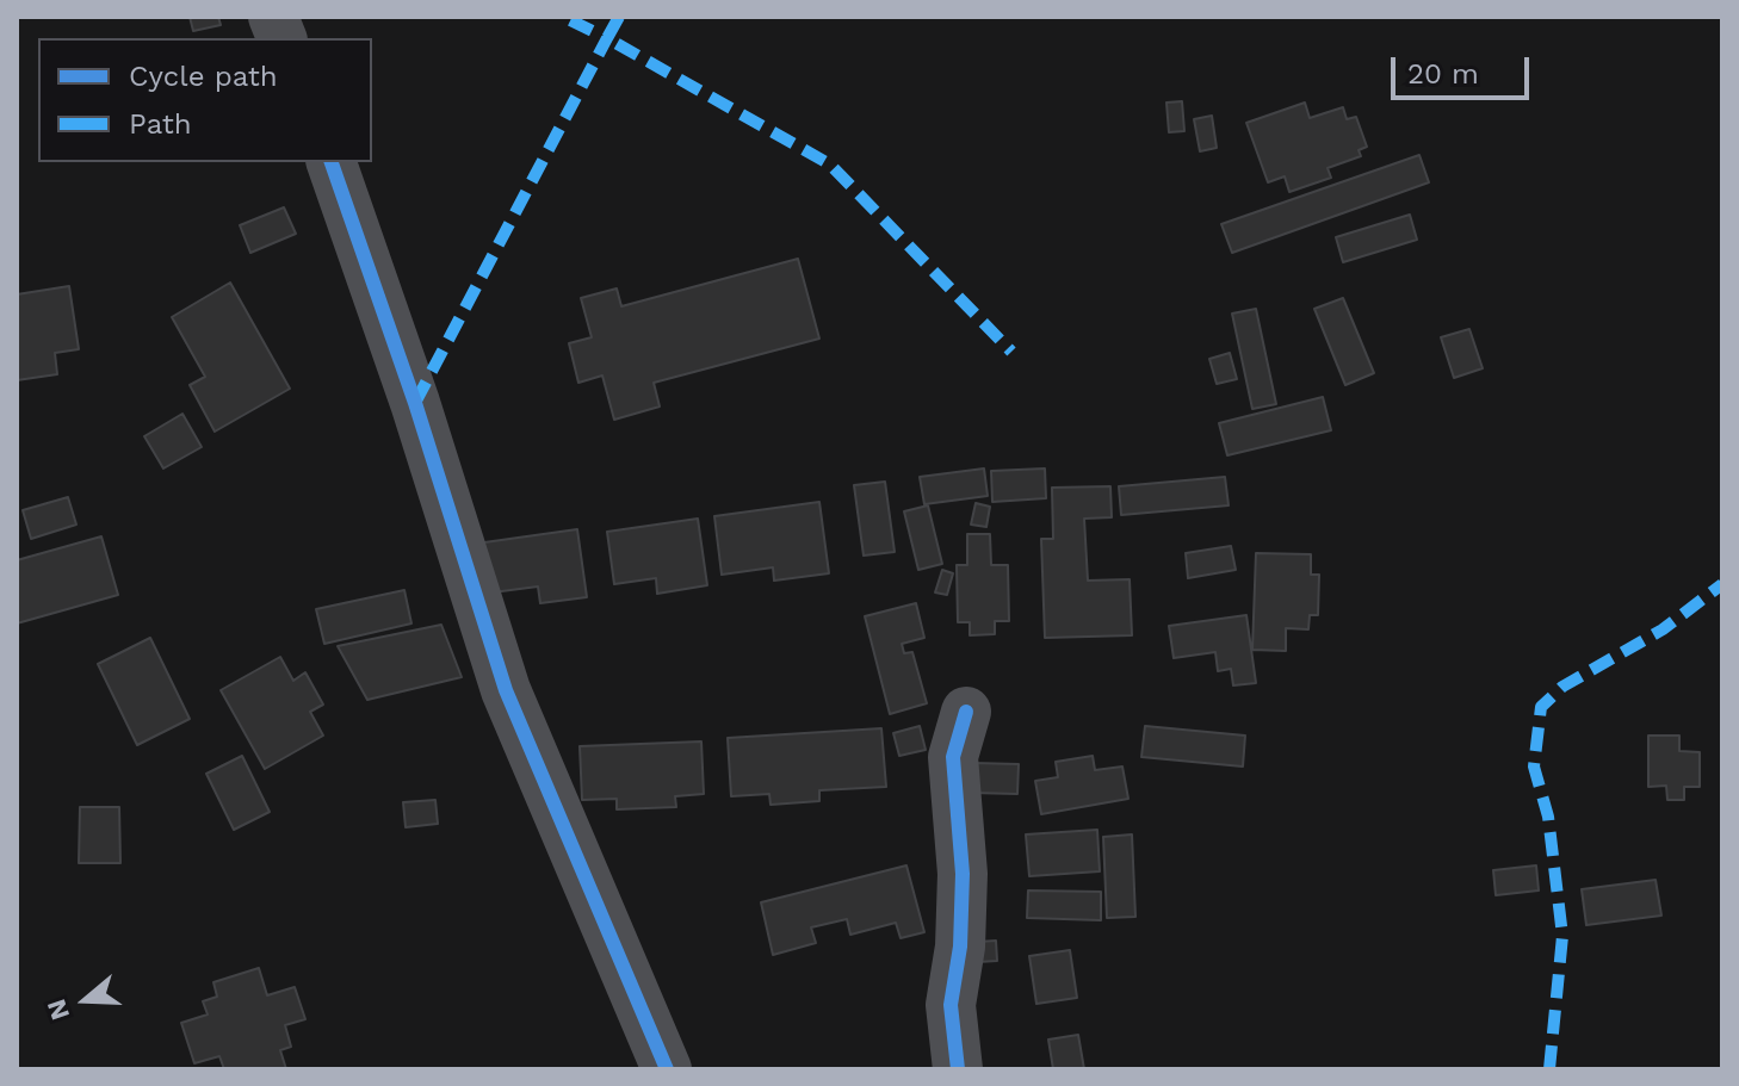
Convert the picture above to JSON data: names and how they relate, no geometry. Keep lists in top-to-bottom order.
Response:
{
  "legend": ["Cycle path", "Path"],
  "scale_bar": "20 m",
  "north": "left"
}
